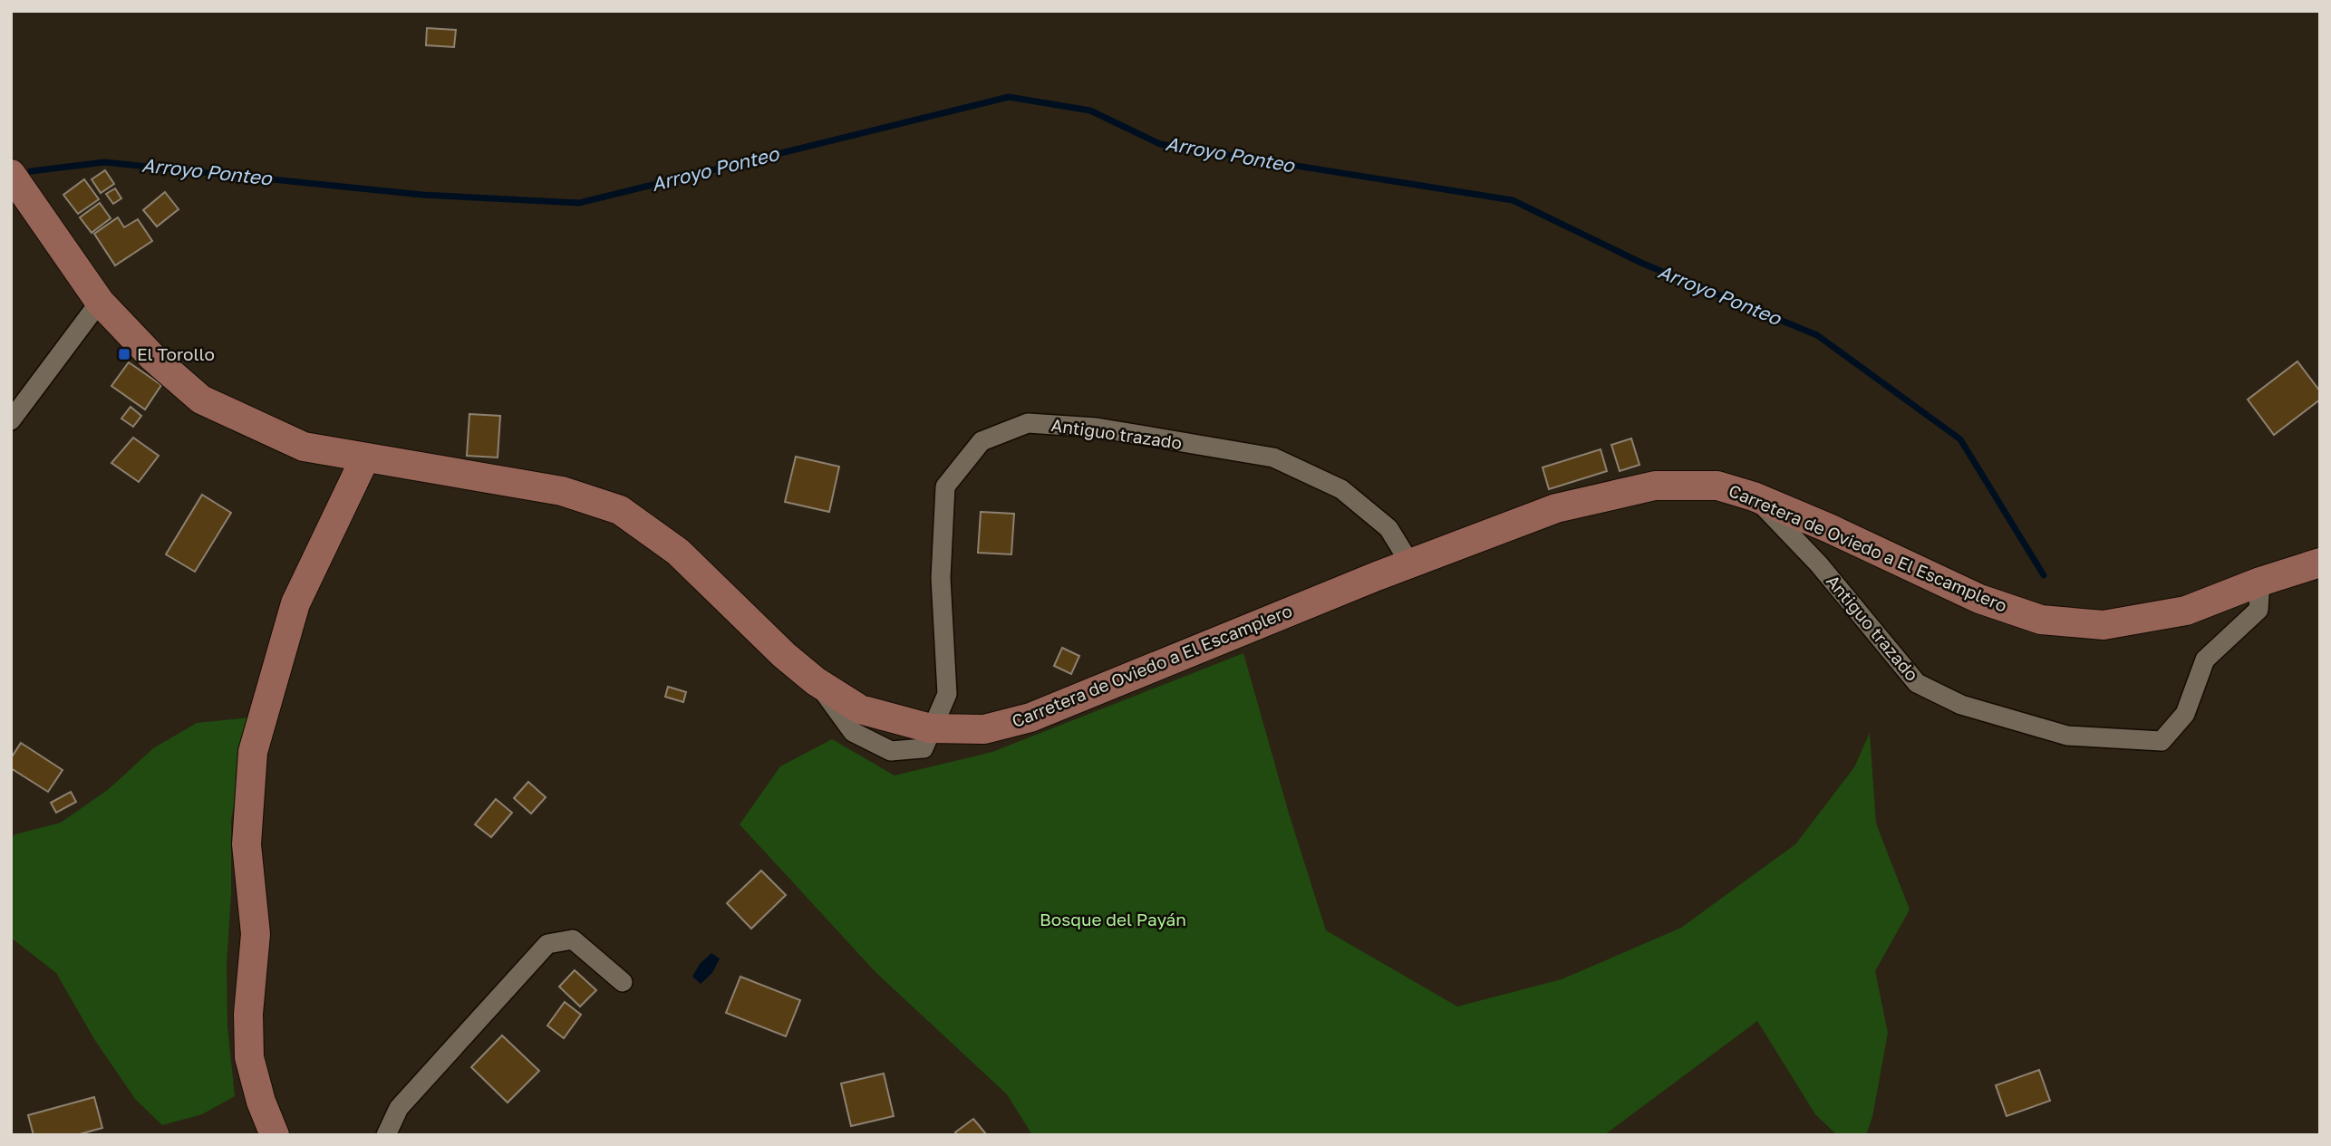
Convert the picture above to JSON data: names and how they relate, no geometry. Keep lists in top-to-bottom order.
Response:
{
  "streets": {
    "street": ["Antiguo trazado", "Carretera de Oviedo a El Escamplero"]
  },
  "crossings": [
    ["Antiguo trazado", "Carretera de Oviedo a El Escamplero"]
  ],
  "water": ["Arroyo Ponteo"],
  "parks": ["Bosque del Payán"],
  "places": {
    "transit": ["El Torollo"]
  }
}
